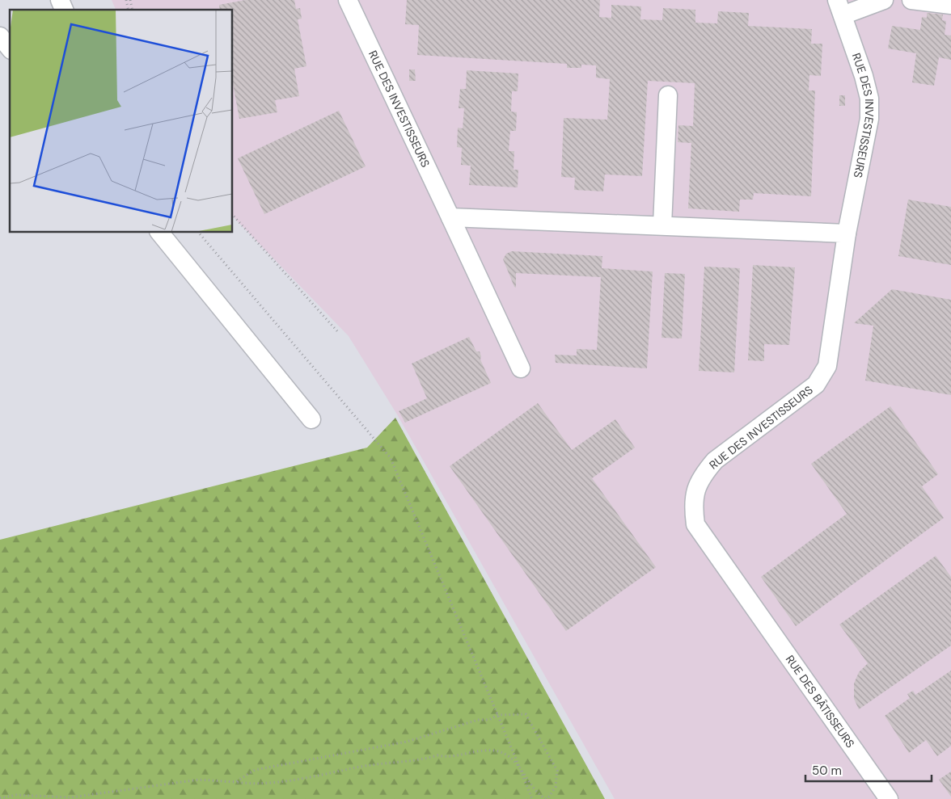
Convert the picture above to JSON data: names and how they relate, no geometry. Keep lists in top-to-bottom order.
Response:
{
  "streets": {
    "lane": ["RUE DES INVESTISSEURS", "RUE DES BÂTISSEURS"]
  },
  "crossings": [
    ["RUE DES INVESTISSEURS", "RUE DES BÂTISSEURS"]
  ],
  "scale_bar": "50 m"
}
